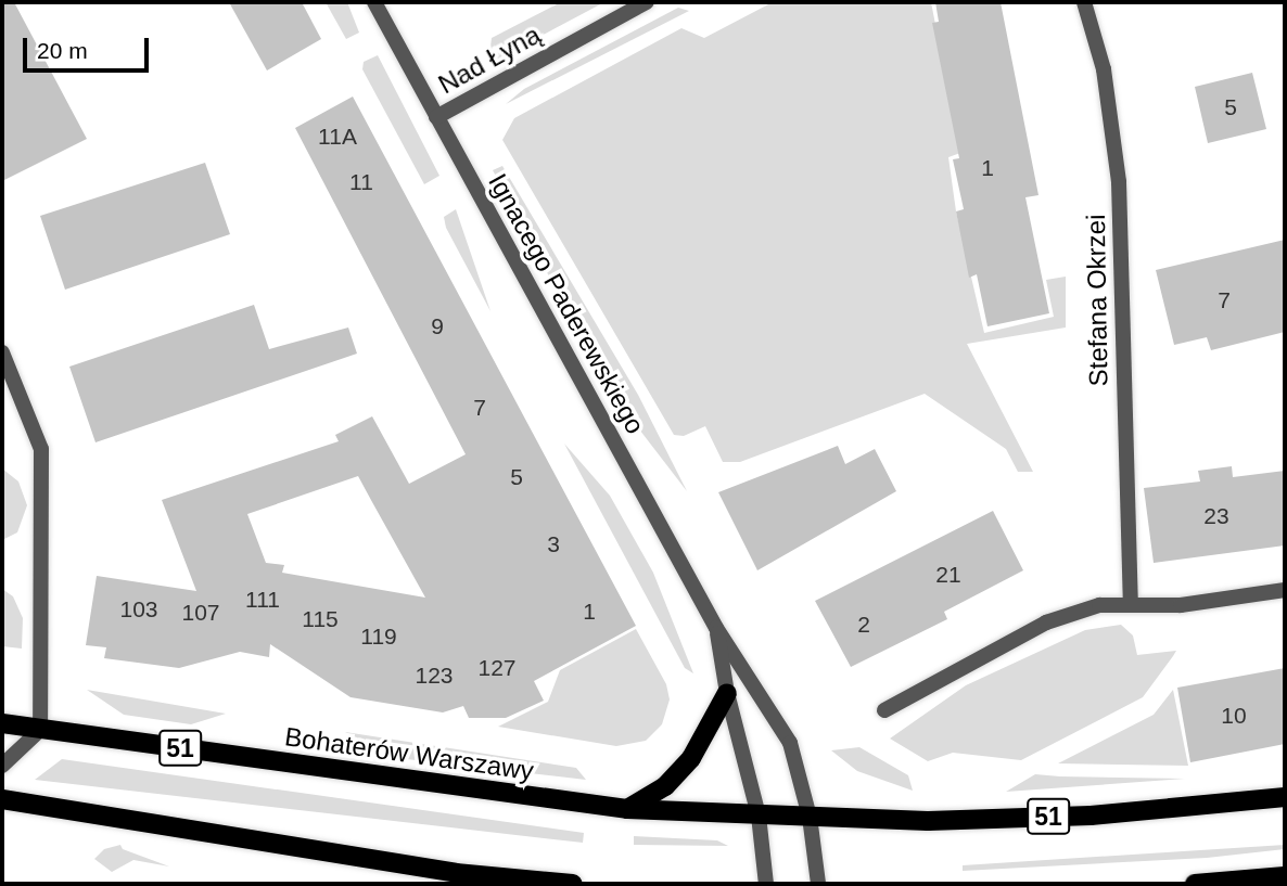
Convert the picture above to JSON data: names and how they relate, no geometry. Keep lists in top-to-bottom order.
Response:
{
  "streets": {
    "main road": ["51", "Bohaterów Warszawy"],
    "street": ["Nad Łyną", "Stefana Okrzei", "Ignacego Paderewskiego"]
  },
  "crossings": [
    ["Nad Łyną", "Ignacego Paderewskiego"],
    ["Ignacego Paderewskiego", "51"],
    ["Ignacego Paderewskiego", "Bohaterów Warszawy"],
    ["51", "Bohaterów Warszawy"]
  ],
  "house_numbers": [
    "5",
    "11A",
    "1",
    "11",
    "7",
    "9",
    "7",
    "5",
    "23",
    "3",
    "21",
    "111",
    "103",
    "1",
    "107",
    "115",
    "2",
    "119",
    "127",
    "123",
    "10"
  ],
  "scale_bar": "20 m"
}
